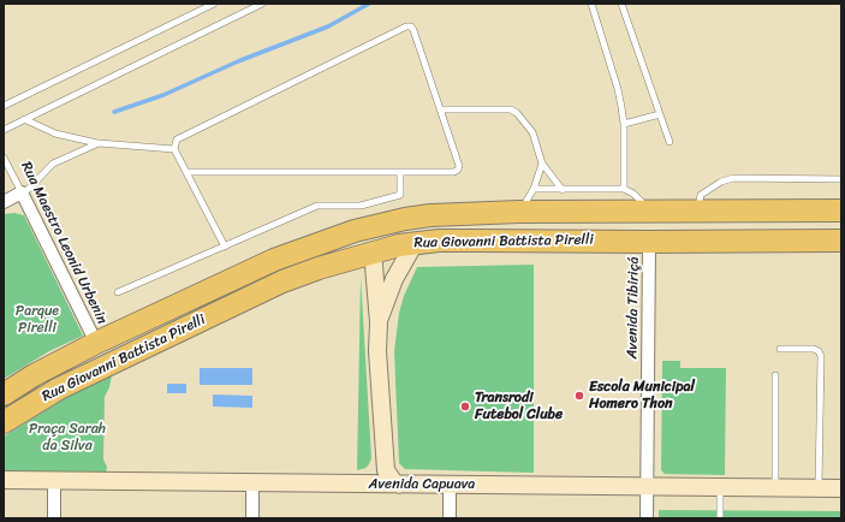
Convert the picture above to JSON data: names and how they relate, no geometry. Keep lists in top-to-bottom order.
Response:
{
  "streets": {
    "highway": ["Rua Giovanni Battista Pirelli"],
    "street": ["Rua Maestro Leonid Urbenin", "Avenida Tibiriçá", "Avenida Capuava"]
  },
  "crossings": [
    ["Rua Giovanni Battista Pirelli", "Rua Maestro Leonid Urbenin"],
    ["Rua Giovanni Battista Pirelli", "Avenida Tibiriçá"],
    ["Avenida Tibiriçá", "Avenida Capuava"]
  ],
  "parks": ["Parque Pirelli", "Praça Sarah da Silva"],
  "places": ["Escola Municipal Homero Thon", "Transrodi Futebol Clube"]
}
